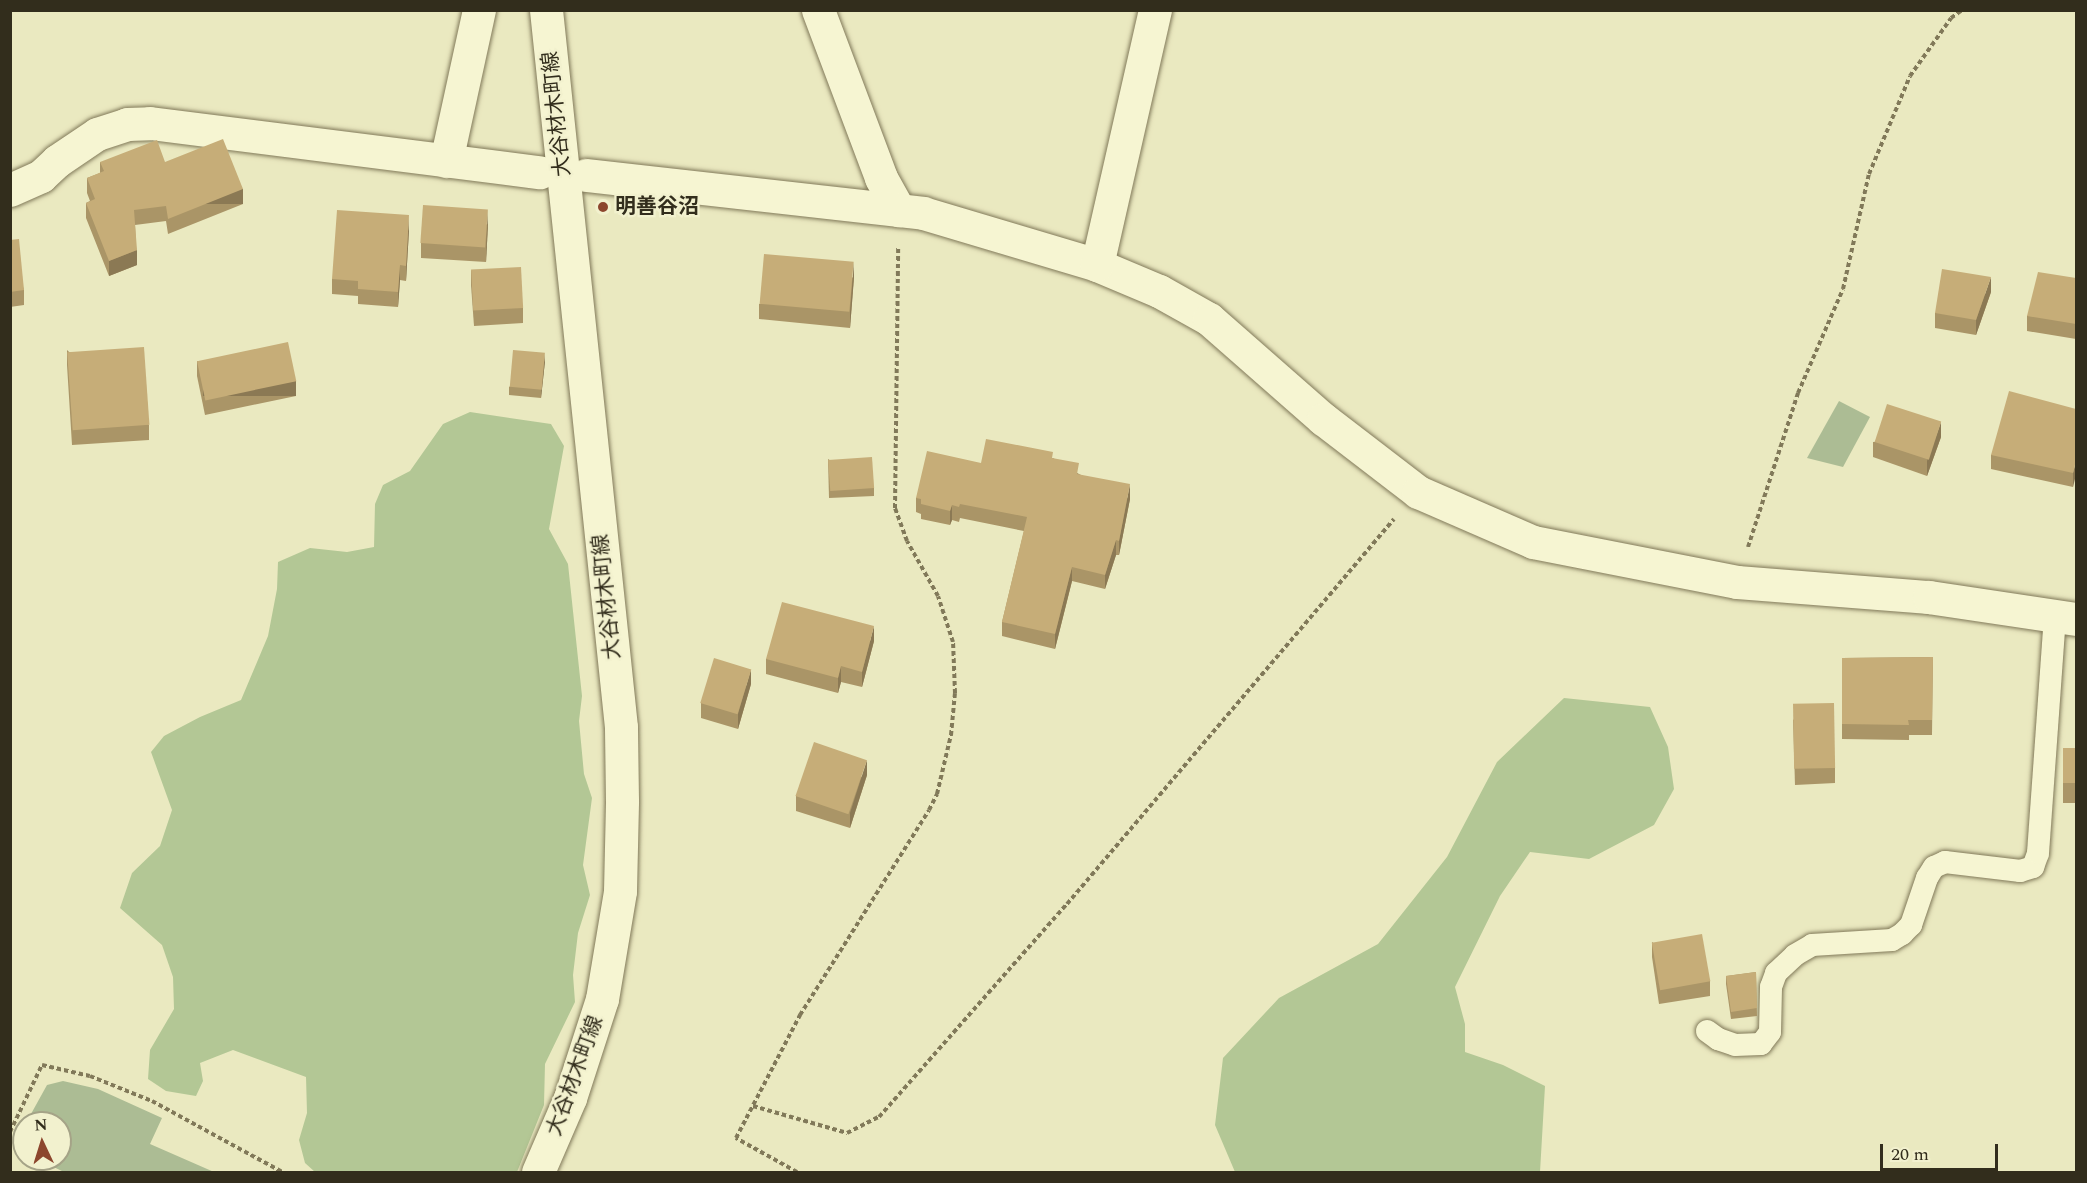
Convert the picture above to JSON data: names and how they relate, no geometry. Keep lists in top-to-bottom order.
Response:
{
  "streets": {
    "street": ["大谷材木町線"]
  },
  "places": ["明善谷沼"],
  "scale_bar": "20 m",
  "north": "top"
}
